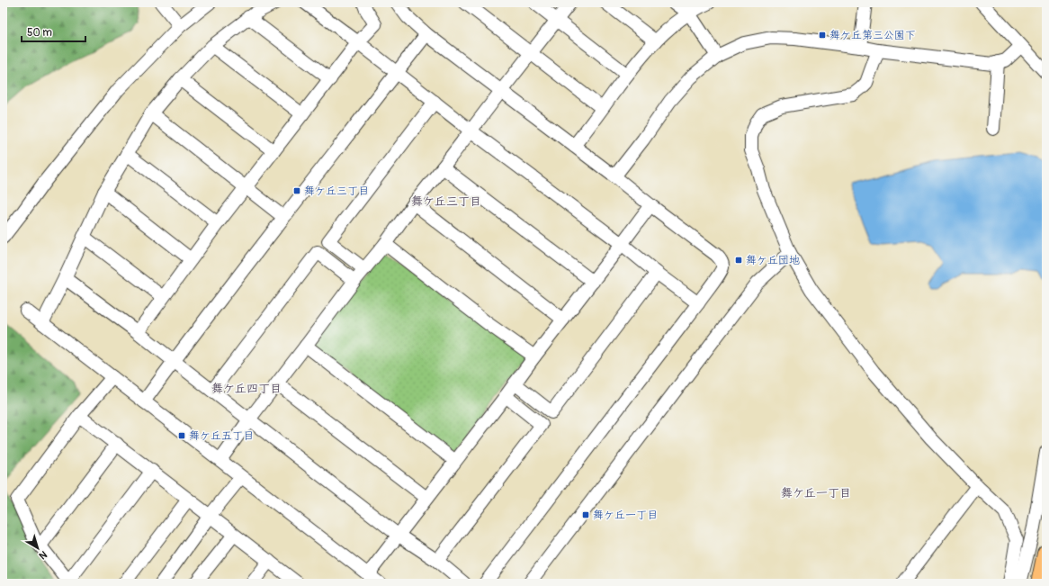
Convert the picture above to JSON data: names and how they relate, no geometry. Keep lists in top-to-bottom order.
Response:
{
  "districts": ["舞ケ丘三丁目", "舞ケ丘四丁目", "舞ケ丘一丁目"],
  "places": {
    "transit": [
      "舞ケ丘第三公園下",
      "舞ケ丘三丁目",
      "舞ケ丘団地",
      "舞ケ丘五丁目",
      "舞ケ丘一丁目"
    ]
  },
  "scale_bar": "50 m",
  "north": "bottom right"
}
